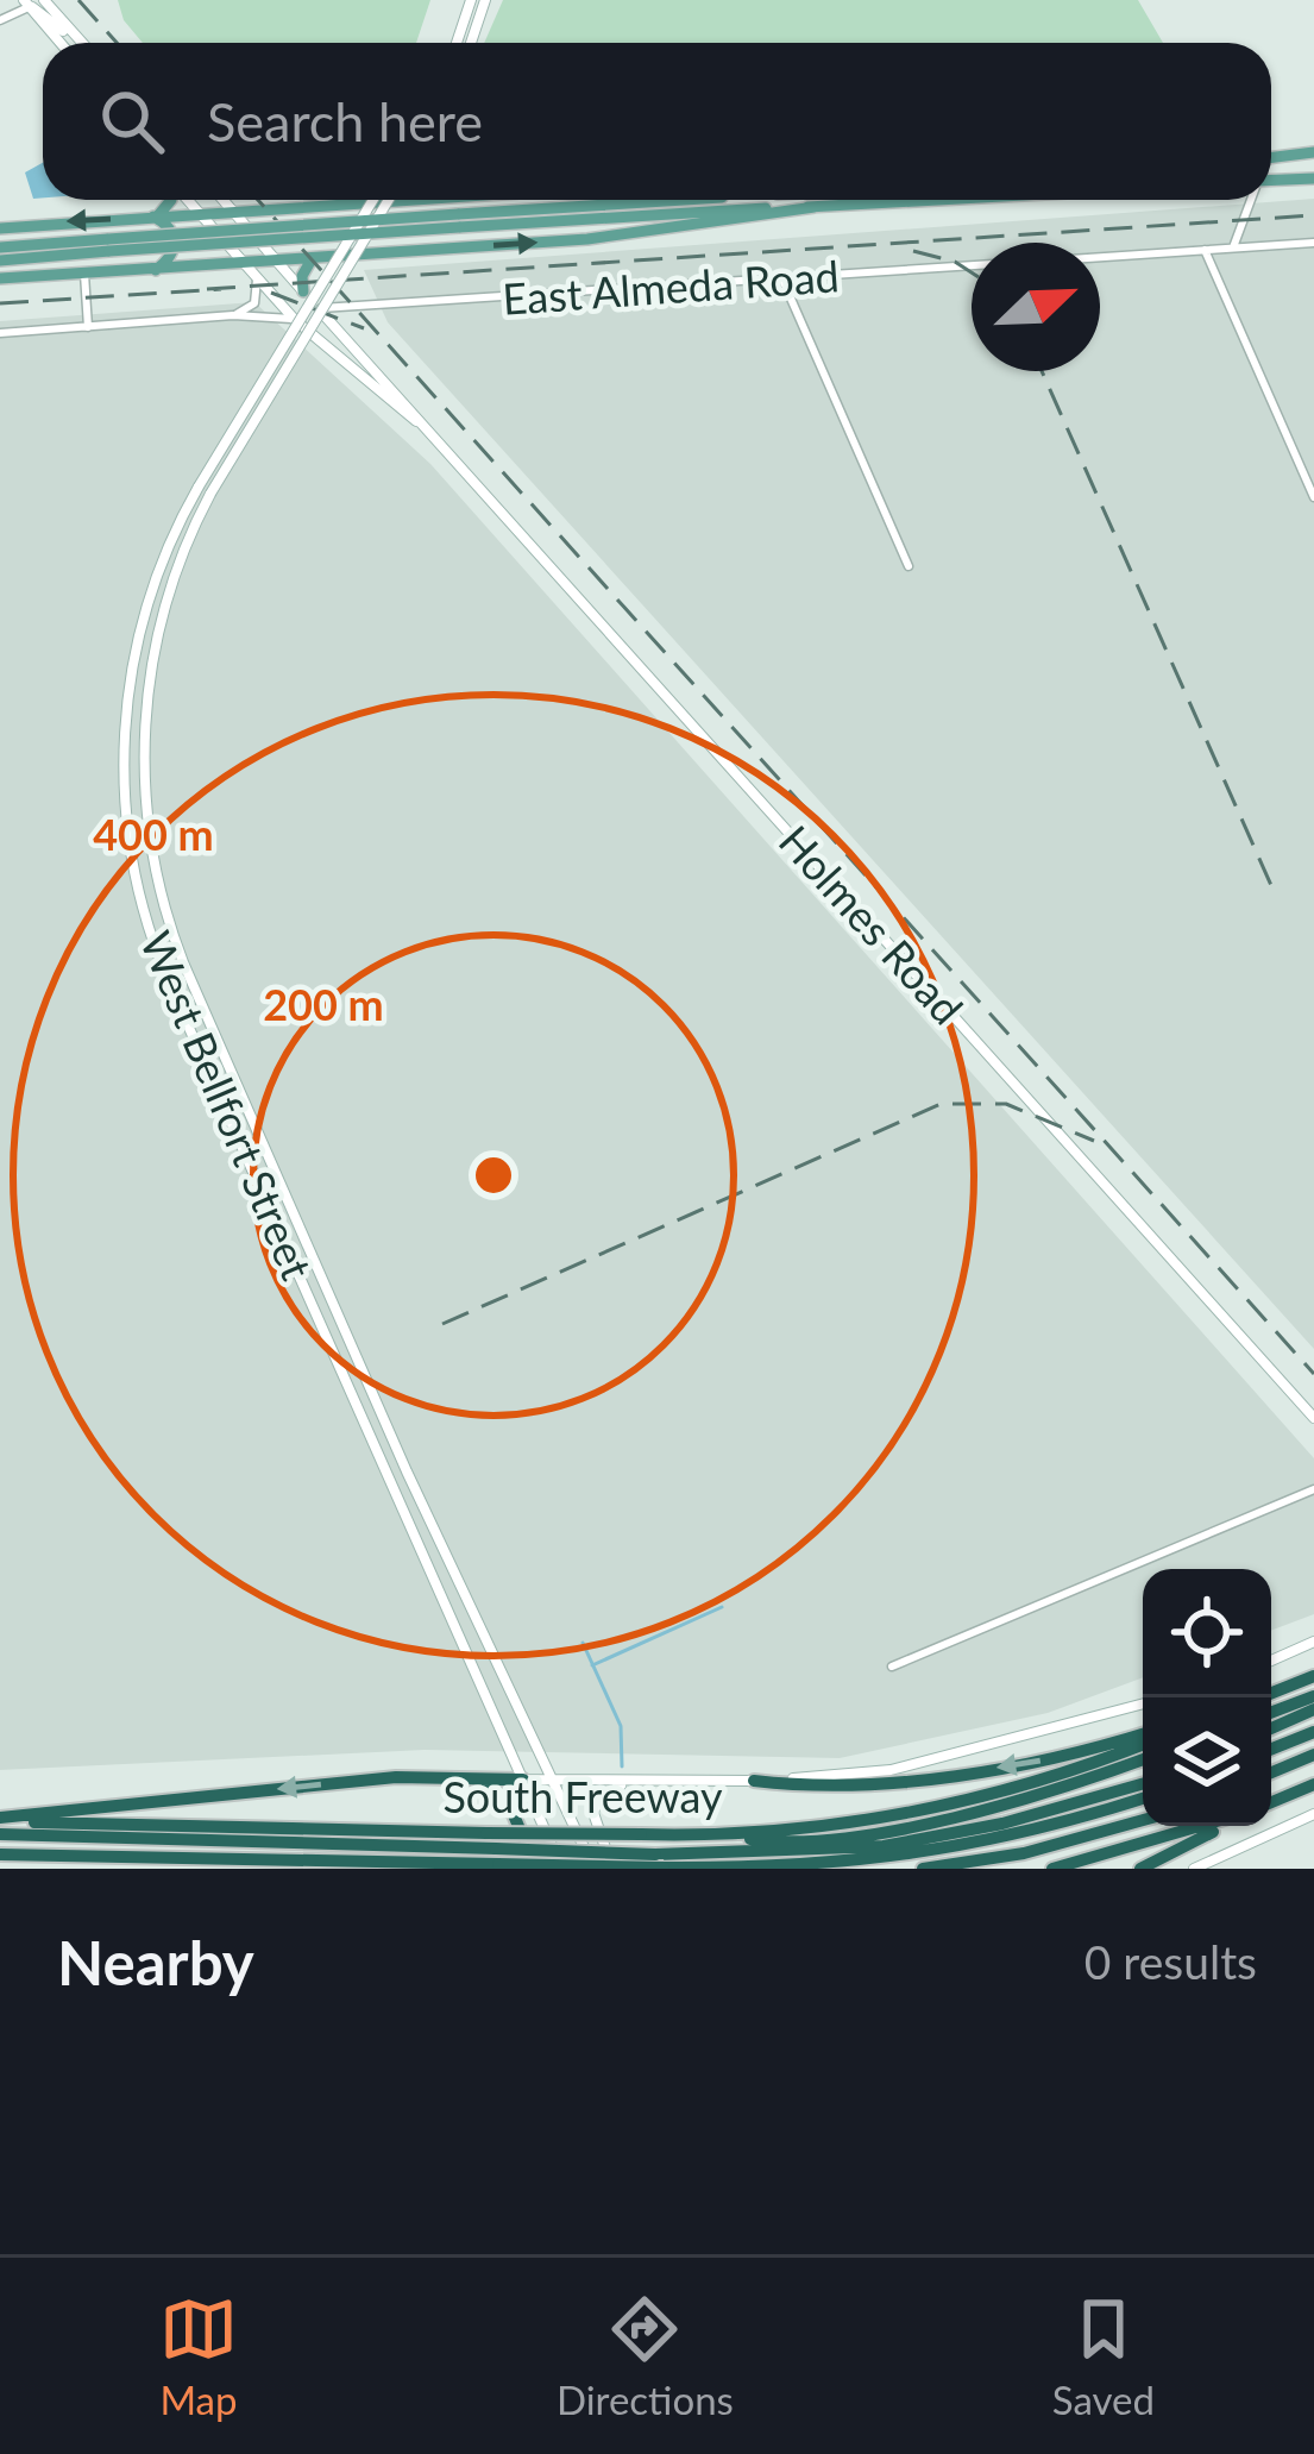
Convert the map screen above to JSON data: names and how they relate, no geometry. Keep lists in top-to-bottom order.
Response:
{
  "streets": {
    "highway": ["South Freeway"],
    "main road": ["Holmes Road", "West Bellfort Street"],
    "street": ["East Almeda Road"]
  },
  "crossings": [
    ["East Almeda Road", "Holmes Road"]
  ],
  "north": "top right",
  "page": {
    "search": "Search here",
    "heading": ["Nearby", "0 results"],
    "nav": ["Map", "Directions", "Saved"]
  },
  "rings": ["400 m", "200 m"]
}
